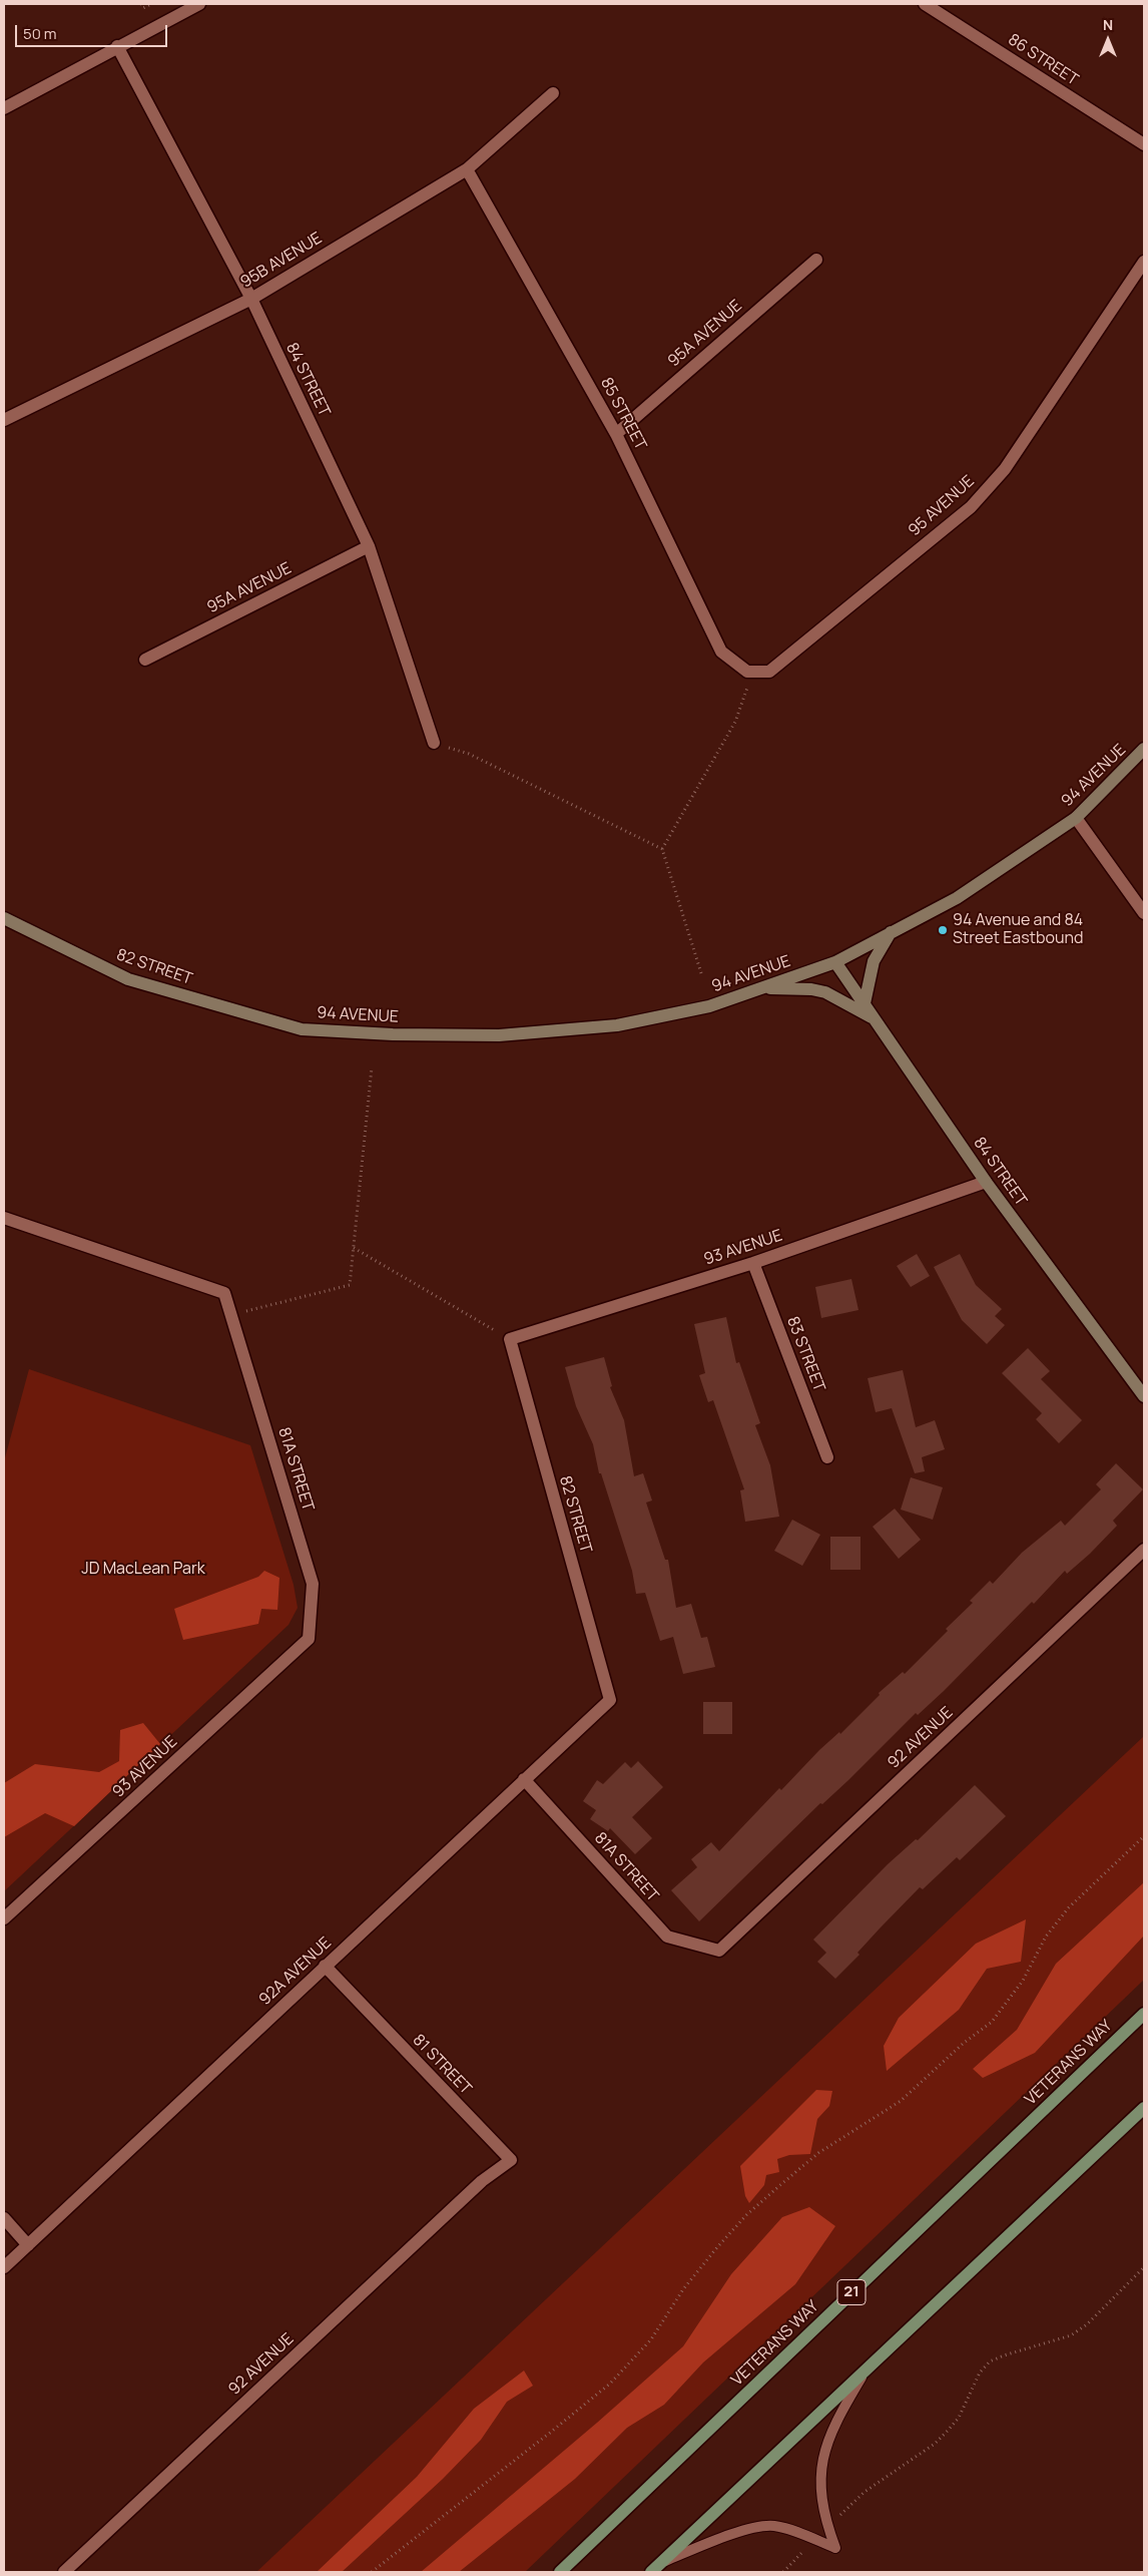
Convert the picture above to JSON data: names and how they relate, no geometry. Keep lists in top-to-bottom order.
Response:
{
  "streets": {
    "main road": ["VETERANS WAY", "21"],
    "street": [
      "86 STREET",
      "95B AVENUE",
      "95A AVENUE",
      "84 STREET",
      "85 STREET",
      "95 AVENUE",
      "94 AVENUE",
      "82 STREET",
      "93 AVENUE",
      "83 STREET",
      "81A STREET",
      "92 AVENUE",
      "92A AVENUE",
      "81 STREET"
    ]
  },
  "crossings": [
    ["95B AVENUE", "84 STREET"],
    ["95B AVENUE", "85 STREET"],
    ["95A AVENUE", "84 STREET"],
    ["95A AVENUE", "85 STREET"],
    ["84 STREET", "94 AVENUE"],
    ["84 STREET", "93 AVENUE"],
    ["85 STREET", "95 AVENUE"],
    ["94 AVENUE", "82 STREET"],
    ["82 STREET", "93 AVENUE"],
    ["82 STREET", "92A AVENUE"],
    ["93 AVENUE", "83 STREET"],
    ["93 AVENUE", "81A STREET"],
    ["81A STREET", "92 AVENUE"],
    ["81A STREET", "92A AVENUE"],
    ["92 AVENUE", "81 STREET"],
    ["92A AVENUE", "81 STREET"]
  ],
  "parks": ["JD MacLean Park"],
  "places": ["94 Avenue and 84 Street Eastbound"],
  "scale_bar": "50 m",
  "north": "top"
}
